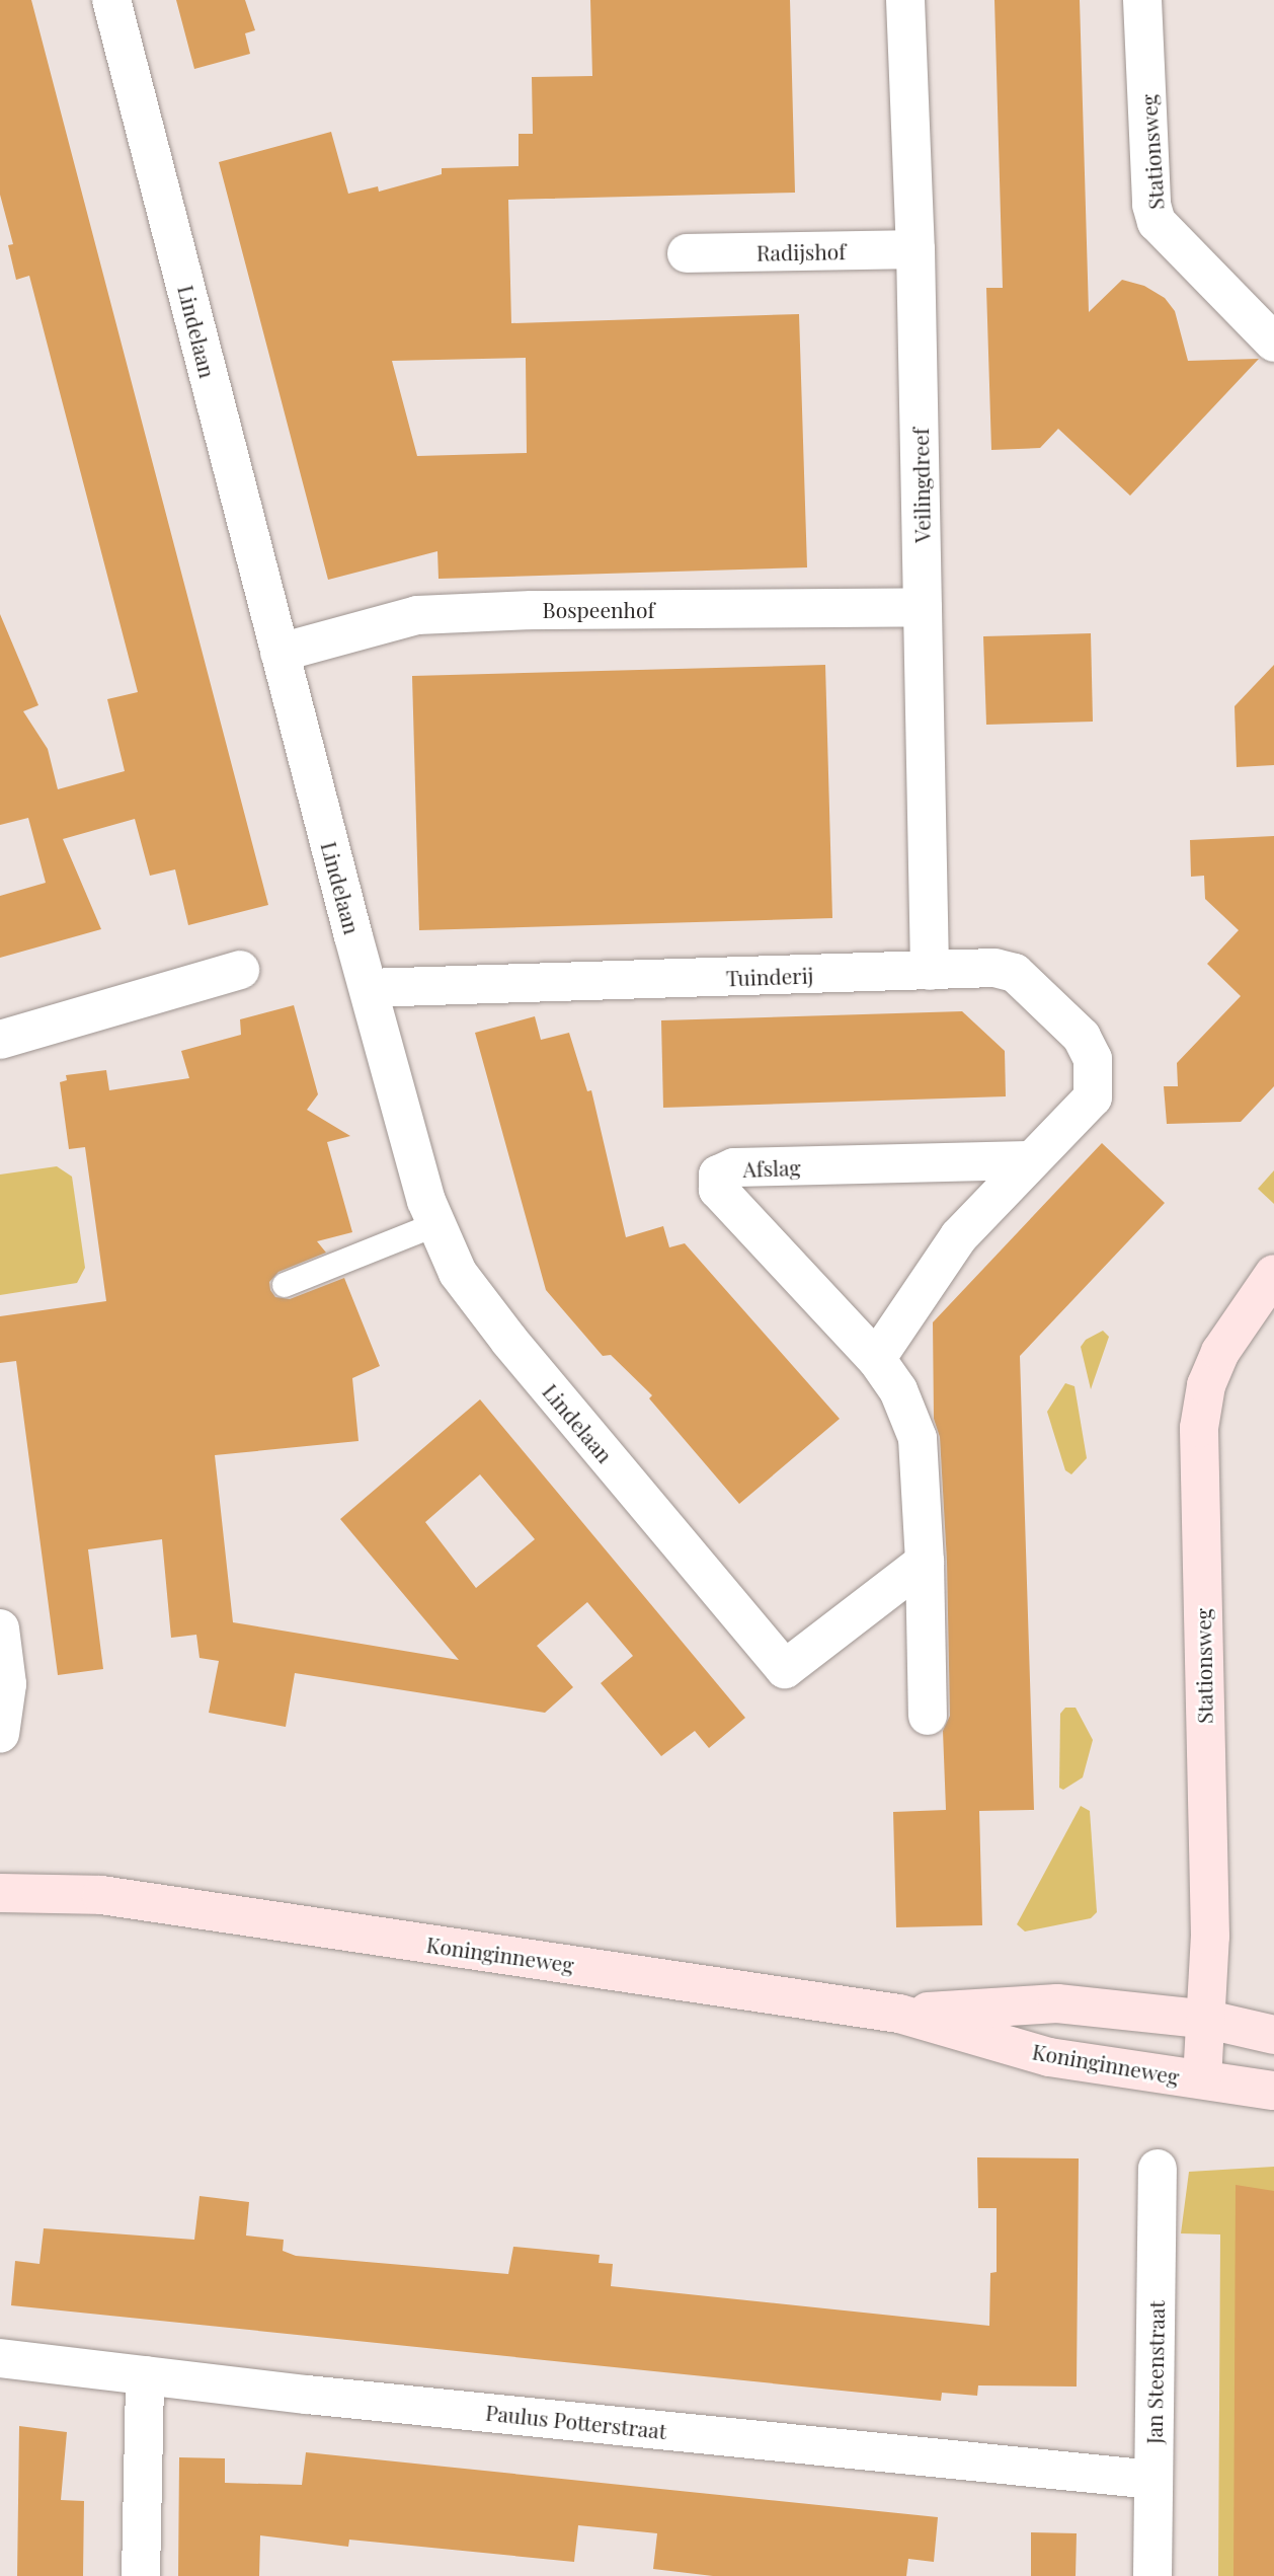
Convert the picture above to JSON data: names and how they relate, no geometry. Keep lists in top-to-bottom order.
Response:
{
  "streets": {
    "main road": ["Stationsweg", "Koninginneweg"],
    "street": [
      "Radijshof",
      "Lindelaan",
      "Veilingdreef",
      "Bospeenhof",
      "Tuinderij",
      "Afslag",
      "Jan Steenstraat",
      "Paulus Potterstraat"
    ]
  },
  "crossings": [
    ["Stationsweg", "Koninginneweg"],
    ["Radijshof", "Veilingdreef"],
    ["Lindelaan", "Bospeenhof"],
    ["Lindelaan", "Tuinderij"],
    ["Lindelaan", "Afslag"],
    ["Veilingdreef", "Bospeenhof"],
    ["Veilingdreef", "Tuinderij"],
    ["Tuinderij", "Afslag"],
    ["Jan Steenstraat", "Paulus Potterstraat"]
  ]
}
